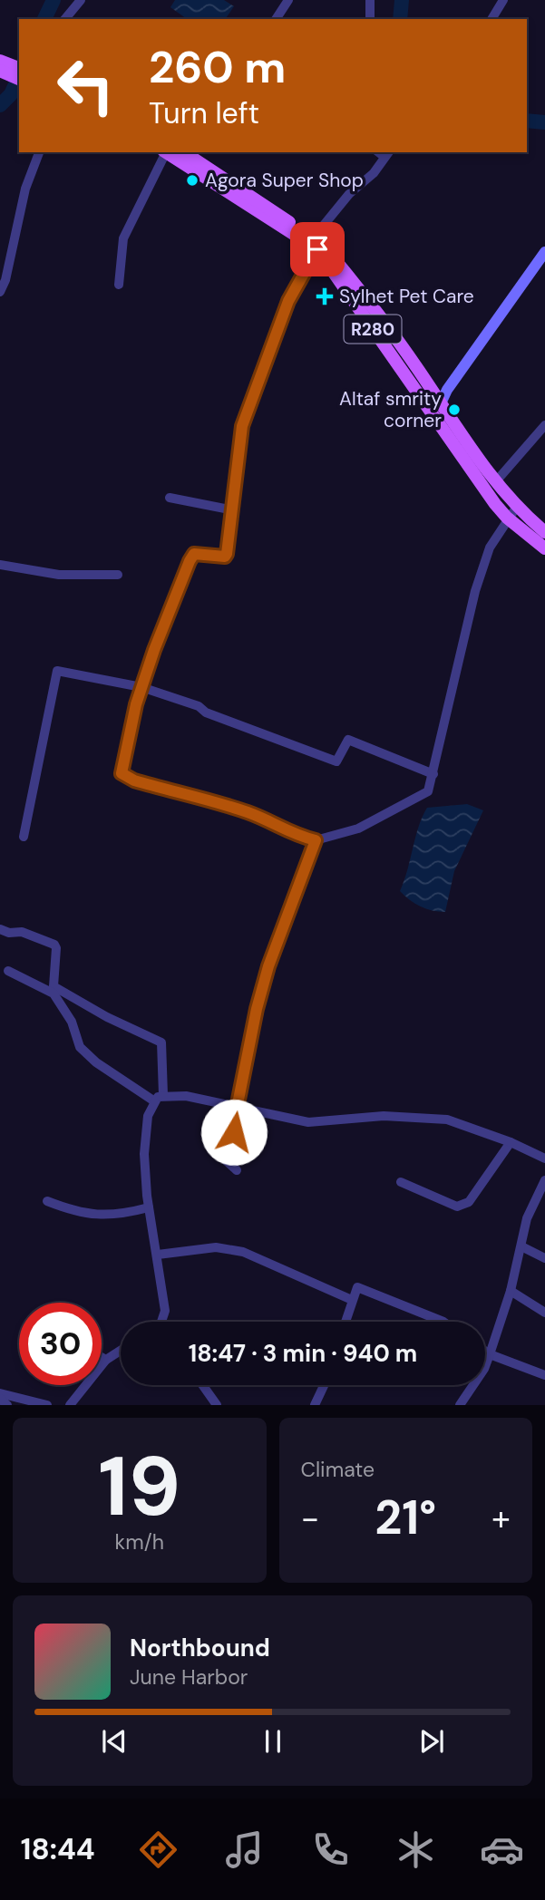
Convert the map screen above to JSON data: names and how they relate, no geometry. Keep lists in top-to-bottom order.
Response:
{
  "streets": {
    "main road": ["R280"]
  },
  "places": {
    "other": ["Agora Super Shop", "Altaf smrity corner"],
    "health": ["Sylhet Pet Care"]
  },
  "page": {
    "turn": ["260 m", "Turn left"],
    "limit": "30",
    "trip": "18:47 · 3 min · 940 m",
    "tile": [
      ["19", "km/h"],
      "Climate"
    ],
    "heat": ["−", "21°", "+"],
    "song": ["Northbound", "June Harbor"],
    "tabs": "18:44"
  }
}
